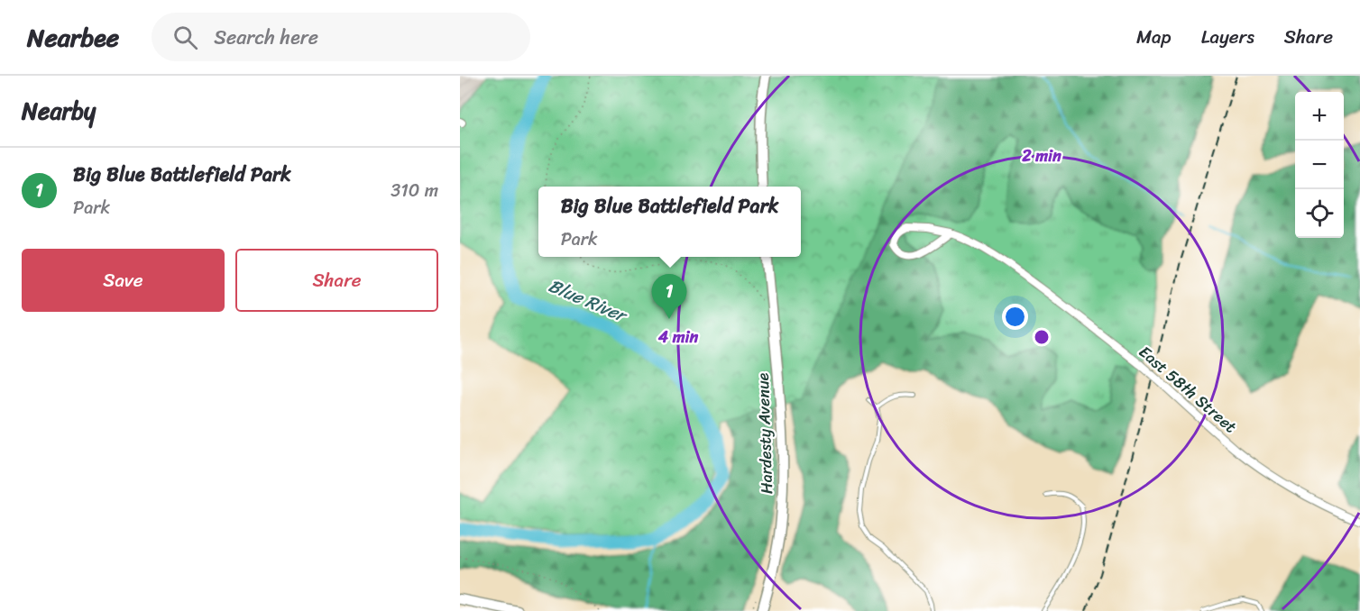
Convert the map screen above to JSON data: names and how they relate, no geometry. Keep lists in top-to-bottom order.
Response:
{
  "streets": {
    "main road": ["Hardesty Avenue"],
    "street": ["East 58th Street"]
  },
  "water": ["Blue River"],
  "page": {
    "header": "Nearbee",
    "search": "Search here",
    "nav": ["Map", "Layers", "Share"],
    "heading": "Nearby",
    "map_buttons": ["+", "−"],
    "list": [
      {
        "mark": "1",
        "name": "Big Blue Battlefield Park",
        "note": "Park",
        "value": "310 m"
      }
    ],
    "popup": ["Big Blue Battlefield Park", "Park"],
    "buttons": ["Save", "Share"],
    "pins": "1"
  },
  "rings": ["2 min", "4 min"]
}
